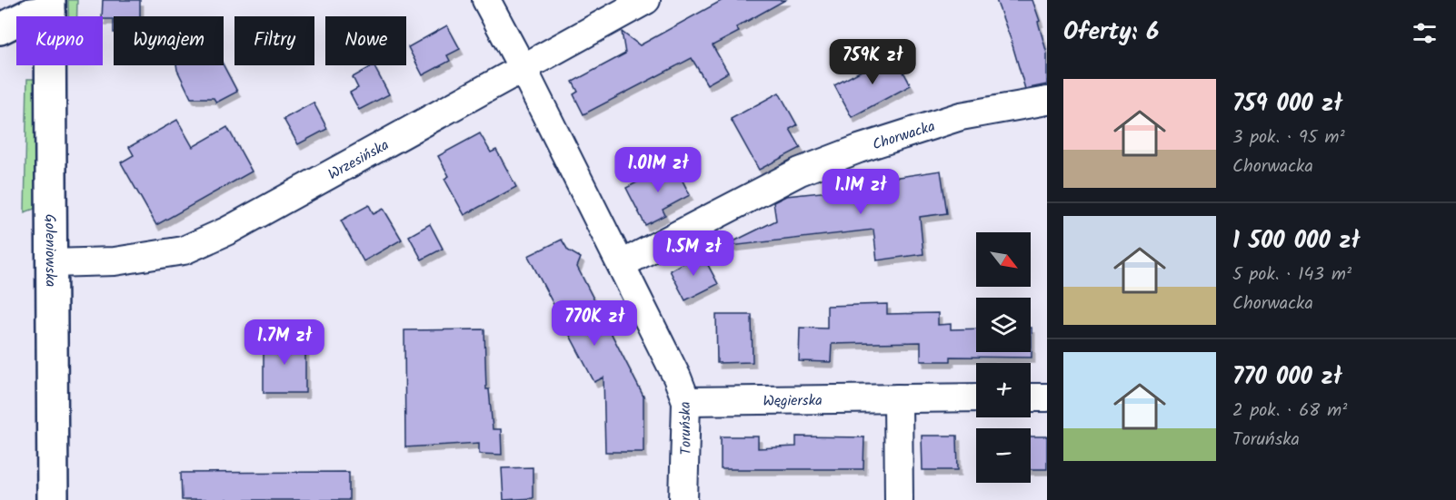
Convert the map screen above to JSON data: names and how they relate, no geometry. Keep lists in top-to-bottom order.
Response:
{
  "streets": {
    "street": [
      "Chorwacka",
      "Wrzesińska",
      "Goleniowska",
      "Węgierska",
      "Toruńska"
    ]
  },
  "crossings": [
    ["Chorwacka", "Toruńska"],
    ["Wrzesińska", "Goleniowska"],
    ["Wrzesińska", "Toruńska"],
    ["Węgierska", "Toruńska"]
  ],
  "north": "bottom right",
  "page": {
    "heading": "Oferty: 6",
    "chip": [
      "Kupno",
      "Wynajem",
      "Filtry",
      "Nowe"
    ],
    "price": [
      "759K zł",
      "1.01M zł",
      "1.1M zł",
      "1.5M zł",
      "770K zł",
      "1.7M zł"
    ],
    "list": [
      {
        "name": "759 000 zł",
        "note": "3 pok. · 95 m² · Chorwacka"
      },
      {
        "name": "1 500 000 zł",
        "note": "5 pok. · 143 m² · Chorwacka"
      },
      {
        "name": "770 000 zł",
        "note": "2 pok. · 68 m² · Toruńska"
      }
    ],
    "map_buttons": ["+", "−"]
  }
}
